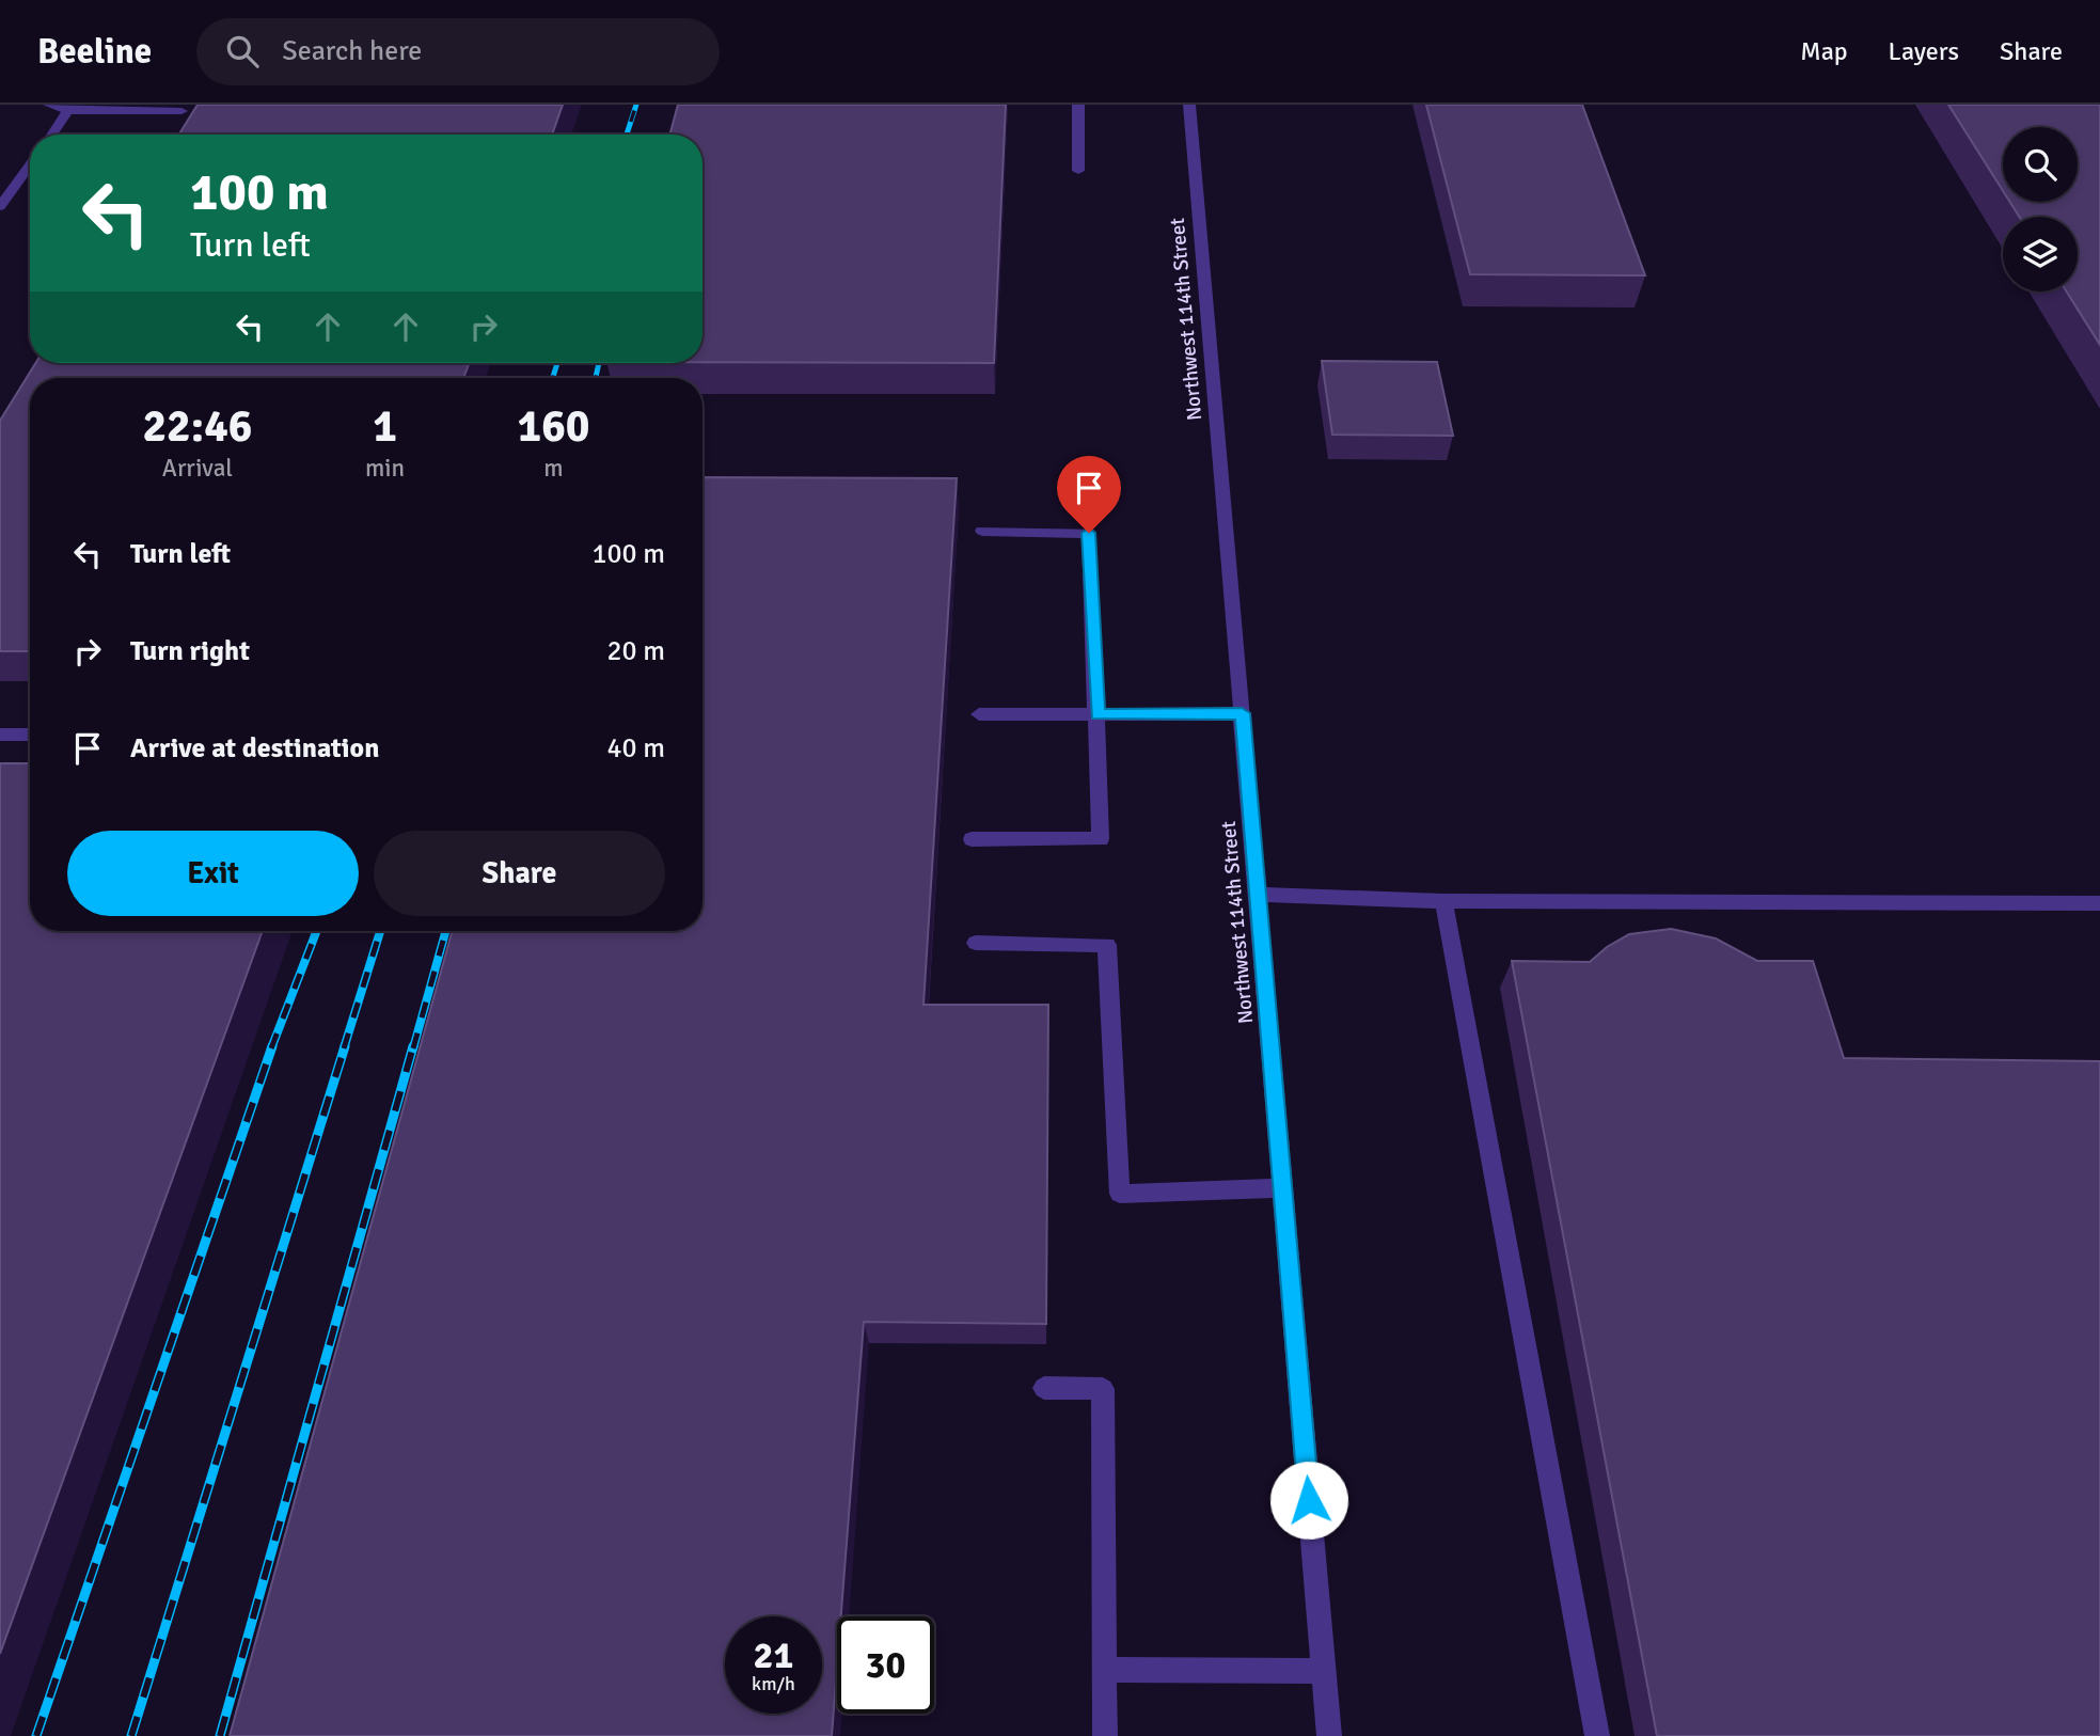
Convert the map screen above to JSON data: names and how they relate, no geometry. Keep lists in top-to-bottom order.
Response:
{
  "streets": {
    "street": ["Northwest 114th Street"]
  },
  "page": {
    "header": "Beeline",
    "search": "Search here",
    "nav": ["Map", "Layers", "Share"],
    "turn": ["100 m", "Turn left"],
    "eta": [
      "22:46",
      "Arrival",
      "1",
      "min",
      "160",
      "m"
    ],
    "list": [
      {
        "name": "Turn left",
        "value": "100 m"
      },
      {
        "name": "Turn right",
        "value": "20 m"
      },
      {
        "name": "Arrive at destination",
        "value": "40 m"
      }
    ],
    "buttons": ["Exit", "Share"],
    "speed": "21 km/h",
    "limit": "30"
  }
}
